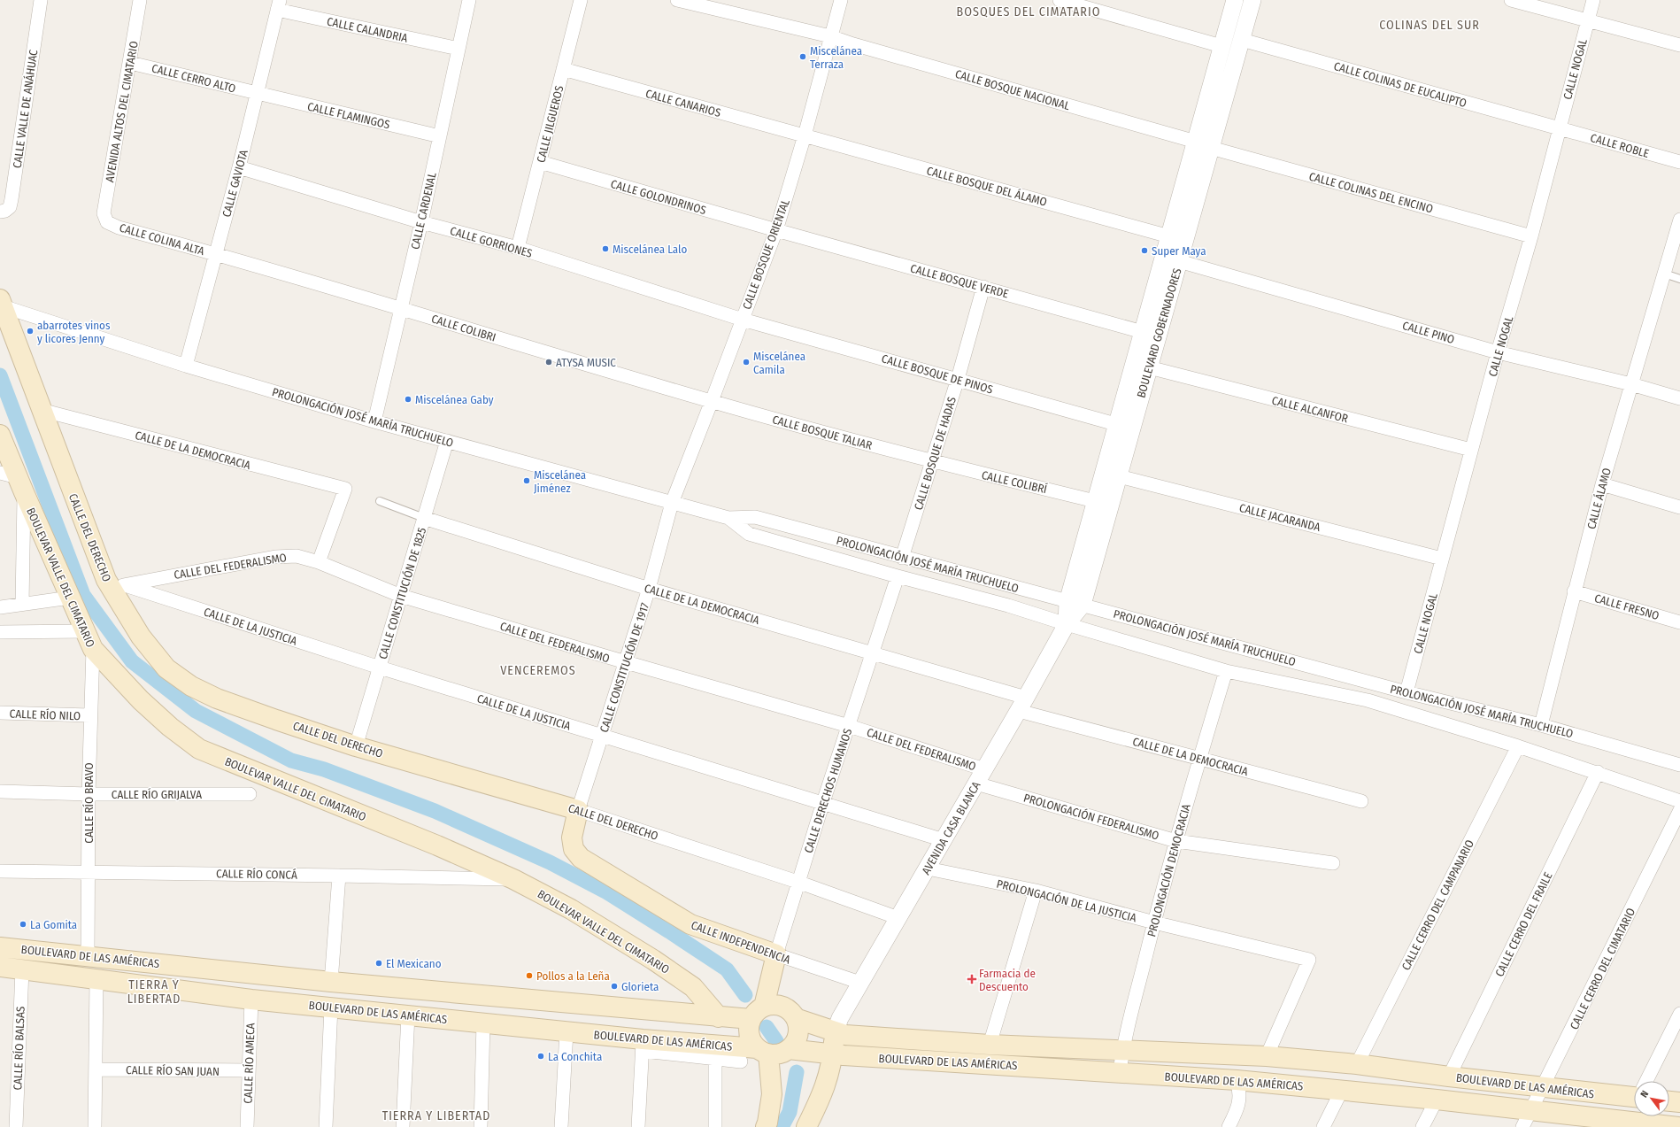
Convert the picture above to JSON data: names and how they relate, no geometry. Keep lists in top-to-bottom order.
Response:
{
  "streets": {
    "main road": [
      "CALLE DEL DERECHO",
      "BOULEVAR VALLE DEL CIMATARIO",
      "CALLE DERECHOS HUMANOS",
      "CALLE INDEPENDENCIA",
      "BOULEVARD DE LAS AMÉRICAS"
    ],
    "street": [
      "CALLE CALANDRIA",
      "CALLE NOGAL",
      "CALLE CERRO ALTO",
      "CALLE COLINAS DE EUCALIPTO",
      "CALLE BOSQUE NACIONAL",
      "CALLE CANARIOS",
      "CALLE VALLE DE ANÁHUAC",
      "AVENIDA ALTOS DEL CIMATARIO",
      "CALLE FLAMINGOS",
      "CALLE JILGUEROS",
      "CALLE ROBLE",
      "CALLE GAVIOTA",
      "CALLE BOSQUE DEL ÁLAMO",
      "CALLE COLINAS DEL ENCINO",
      "CALLE GOLONDRINOS",
      "CALLE CARDENAL",
      "CALLE COLINA ALTA",
      "CALLE GORRIONES",
      "CALLE BOSQUE ORIENTAL",
      "CALLE BOSQUE VERDE",
      "CALLE COLIBRI",
      "CALLE PINO",
      "BOULEVARD GOBERNADORES",
      "CALLE BOSQUE DE PINOS",
      "CALLE ALCANFOR",
      "PROLONGACIÓN JOSÉ MARÍA TRUCHUELO",
      "CALLE BOSQUE TALIAR",
      "CALLE DE LA DEMOCRACIA",
      "CALLE BOSQUE DE HADAS",
      "CALLE COLIBRÍ",
      "CALLE ÁLAMO",
      "CALLE JACARANDA",
      "CALLE DEL FEDERALISMO",
      "CALLE CONSTITUCIÓN DE 1825",
      "CALLE FRESNO",
      "CALLE DE LA JUSTICIA",
      "CALLE CONSTITUCIÓN DE 1917",
      "CALLE RÍO NILO",
      "CALLE RÍO GRIJALVA",
      "CALLE RÍO BRAVO",
      "PROLONGACIÓN FEDERALISMO",
      "AVENIDA CASA BLANCA",
      "PROLONGACIÓN DEMOCRACIA",
      "CALLE RÍO CONCÁ",
      "PROLONGACIÓN DE LA JUSTICIA",
      "CALLE CERRO DEL CAMPANARIO",
      "CALLE CERRO DEL FRAILE",
      "CALLE CERRO DEL CIMATARIO",
      "CALLE RÍO BALSAS",
      "CALLE RÍO AMECA",
      "CALLE RÍO SAN JUAN"
    ]
  },
  "crossings": [
    ["CALLE CALANDRIA", "CALLE GAVIOTA"],
    ["CALLE CALANDRIA", "CALLE CARDENAL"],
    ["CALLE NOGAL", "CALLE COLINAS DE EUCALIPTO"],
    ["CALLE NOGAL", "CALLE ROBLE"],
    ["CALLE NOGAL", "CALLE COLINAS DEL ENCINO"],
    ["CALLE NOGAL", "CALLE PINO"],
    ["CALLE NOGAL", "CALLE ALCANFOR"],
    ["CALLE NOGAL", "PROLONGACIÓN JOSÉ MARÍA TRUCHUELO"],
    ["CALLE NOGAL", "CALLE JACARANDA"],
    ["CALLE CERRO ALTO", "AVENIDA ALTOS DEL CIMATARIO"],
    ["CALLE CERRO ALTO", "CALLE FLAMINGOS"],
    ["CALLE CERRO ALTO", "CALLE GAVIOTA"],
    ["CALLE COLINAS DE EUCALIPTO", "CALLE ROBLE"],
    ["CALLE COLINAS DE EUCALIPTO", "BOULEVARD GOBERNADORES"],
    ["CALLE BOSQUE NACIONAL", "CALLE COLINAS DEL ENCINO"],
    ["CALLE BOSQUE NACIONAL", "CALLE BOSQUE ORIENTAL"],
    ["CALLE BOSQUE NACIONAL", "BOULEVARD GOBERNADORES"],
    ["CALLE CANARIOS", "CALLE JILGUEROS"],
    ["CALLE CANARIOS", "CALLE BOSQUE DEL ÁLAMO"],
    ["CALLE CANARIOS", "CALLE BOSQUE ORIENTAL"],
    ["AVENIDA ALTOS DEL CIMATARIO", "CALLE COLINA ALTA"],
    ["CALLE FLAMINGOS", "CALLE GAVIOTA"],
    ["CALLE FLAMINGOS", "CALLE CARDENAL"],
    ["CALLE JILGUEROS", "CALLE GOLONDRINOS"],
    ["CALLE JILGUEROS", "CALLE GORRIONES"],
    ["CALLE GAVIOTA", "CALLE COLINA ALTA"],
    ["CALLE GAVIOTA", "CALLE GORRIONES"],
    ["CALLE GAVIOTA", "CALLE COLIBRI"],
    ["CALLE GAVIOTA", "PROLONGACIÓN JOSÉ MARÍA TRUCHUELO"],
    ["CALLE BOSQUE DEL ÁLAMO", "CALLE BOSQUE ORIENTAL"],
    ["CALLE BOSQUE DEL ÁLAMO", "BOULEVARD GOBERNADORES"],
    ["CALLE COLINAS DEL ENCINO", "BOULEVARD GOBERNADORES"],
    ["CALLE GOLONDRINOS", "CALLE BOSQUE ORIENTAL"],
    ["CALLE GOLONDRINOS", "CALLE BOSQUE VERDE"],
    ["CALLE CARDENAL", "CALLE GORRIONES"],
    ["CALLE CARDENAL", "CALLE COLIBRI"],
    ["CALLE CARDENAL", "PROLONGACIÓN JOSÉ MARÍA TRUCHUELO"],
    ["CALLE COLINA ALTA", "CALLE COLIBRI"],
    ["CALLE GORRIONES", "CALLE BOSQUE ORIENTAL"],
    ["CALLE GORRIONES", "CALLE BOSQUE DE PINOS"],
    ["CALLE BOSQUE ORIENTAL", "CALLE BOSQUE VERDE"],
    ["CALLE BOSQUE ORIENTAL", "CALLE COLIBRI"],
    ["CALLE BOSQUE ORIENTAL", "CALLE BOSQUE DE PINOS"],
    ["CALLE BOSQUE ORIENTAL", "PROLONGACIÓN JOSÉ MARÍA TRUCHUELO"],
    ["CALLE BOSQUE ORIENTAL", "CALLE BOSQUE TALIAR"],
    ["CALLE BOSQUE ORIENTAL", "CALLE CONSTITUCIÓN DE 1917"],
    ["CALLE BOSQUE VERDE", "BOULEVARD GOBERNADORES"],
    ["CALLE BOSQUE VERDE", "CALLE BOSQUE DE HADAS"],
    ["CALLE COLIBRI", "CALLE BOSQUE TALIAR"],
    ["CALLE PINO", "BOULEVARD GOBERNADORES"],
    ["CALLE PINO", "CALLE ÁLAMO"],
    ["BOULEVARD GOBERNADORES", "CALLE BOSQUE DE PINOS"],
    ["BOULEVARD GOBERNADORES", "CALLE ALCANFOR"],
    ["BOULEVARD GOBERNADORES", "PROLONGACIÓN JOSÉ MARÍA TRUCHUELO"],
    ["BOULEVARD GOBERNADORES", "CALLE COLIBRÍ"],
    ["BOULEVARD GOBERNADORES", "CALLE JACARANDA"],
    ["BOULEVARD GOBERNADORES", "AVENIDA CASA BLANCA"],
    ["CALLE BOSQUE DE PINOS", "CALLE BOSQUE DE HADAS"],
    ["PROLONGACIÓN JOSÉ MARÍA TRUCHUELO", "CALLE BOSQUE DE HADAS"],
    ["PROLONGACIÓN JOSÉ MARÍA TRUCHUELO", "CALLE ÁLAMO"],
    ["PROLONGACIÓN JOSÉ MARÍA TRUCHUELO", "CALLE DEL DERECHO"],
    ["PROLONGACIÓN JOSÉ MARÍA TRUCHUELO", "CALLE CONSTITUCIÓN DE 1825"],
    ["PROLONGACIÓN JOSÉ MARÍA TRUCHUELO", "CALLE CONSTITUCIÓN DE 1917"],
    ["PROLONGACIÓN JOSÉ MARÍA TRUCHUELO", "CALLE DERECHOS HUMANOS"],
    ["PROLONGACIÓN JOSÉ MARÍA TRUCHUELO", "AVENIDA CASA BLANCA"],
    ["PROLONGACIÓN JOSÉ MARÍA TRUCHUELO", "PROLONGACIÓN DEMOCRACIA"],
    ["PROLONGACIÓN JOSÉ MARÍA TRUCHUELO", "CALLE CERRO DEL CAMPANARIO"],
    ["CALLE BOSQUE TALIAR", "CALLE BOSQUE DE HADAS"],
    ["CALLE BOSQUE TALIAR", "CALLE COLIBRÍ"],
    ["CALLE DE LA DEMOCRACIA", "CALLE DEL DERECHO"],
    ["CALLE DE LA DEMOCRACIA", "CALLE DEL FEDERALISMO"],
    ["CALLE DE LA DEMOCRACIA", "CALLE CONSTITUCIÓN DE 1825"],
    ["CALLE DE LA DEMOCRACIA", "CALLE CONSTITUCIÓN DE 1917"],
    ["CALLE DE LA DEMOCRACIA", "CALLE DERECHOS HUMANOS"],
    ["CALLE DE LA DEMOCRACIA", "AVENIDA CASA BLANCA"],
    ["CALLE DE LA DEMOCRACIA", "PROLONGACIÓN DEMOCRACIA"],
    ["CALLE BOSQUE DE HADAS", "CALLE COLIBRÍ"],
    ["CALLE ÁLAMO", "CALLE FRESNO"],
    ["CALLE DEL DERECHO", "CALLE DEL FEDERALISMO"],
    ["CALLE DEL DERECHO", "CALLE CONSTITUCIÓN DE 1825"],
    ["CALLE DEL DERECHO", "CALLE DE LA JUSTICIA"],
    ["CALLE DEL DERECHO", "CALLE CONSTITUCIÓN DE 1917"],
    ["CALLE DEL DERECHO", "CALLE DERECHOS HUMANOS"],
    ["CALLE DEL DERECHO", "AVENIDA CASA BLANCA"],
    ["CALLE DEL DERECHO", "CALLE INDEPENDENCIA"],
    ["CALLE DEL FEDERALISMO", "CALLE CONSTITUCIÓN DE 1825"],
    ["CALLE DEL FEDERALISMO", "CALLE DE LA JUSTICIA"],
    ["CALLE DEL FEDERALISMO", "CALLE CONSTITUCIÓN DE 1917"],
    ["CALLE DEL FEDERALISMO", "CALLE DERECHOS HUMANOS"],
    ["CALLE DEL FEDERALISMO", "PROLONGACIÓN FEDERALISMO"],
    ["CALLE DEL FEDERALISMO", "AVENIDA CASA BLANCA"],
    ["BOULEVAR VALLE DEL CIMATARIO", "CALLE RÍO BRAVO"],
    ["BOULEVAR VALLE DEL CIMATARIO", "CALLE RÍO CONCÁ"],
    ["BOULEVAR VALLE DEL CIMATARIO", "BOULEVARD DE LAS AMÉRICAS"],
    ["CALLE CONSTITUCIÓN DE 1825", "CALLE DE LA JUSTICIA"],
    ["CALLE DE LA JUSTICIA", "CALLE CONSTITUCIÓN DE 1917"],
    ["CALLE DE LA JUSTICIA", "CALLE DERECHOS HUMANOS"],
    ["CALLE DE LA JUSTICIA", "AVENIDA CASA BLANCA"],
    ["CALLE CONSTITUCIÓN DE 1917", "CALLE INDEPENDENCIA"],
    ["CALLE RÍO NILO", "CALLE RÍO BRAVO"],
    ["CALLE DERECHOS HUMANOS", "CALLE INDEPENDENCIA"],
    ["CALLE DERECHOS HUMANOS", "BOULEVARD DE LAS AMÉRICAS"],
    ["CALLE RÍO GRIJALVA", "CALLE RÍO BRAVO"],
    ["CALLE RÍO BRAVO", "CALLE RÍO CONCÁ"],
    ["CALLE RÍO BRAVO", "BOULEVARD DE LAS AMÉRICAS"],
    ["PROLONGACIÓN FEDERALISMO", "AVENIDA CASA BLANCA"],
    ["PROLONGACIÓN FEDERALISMO", "PROLONGACIÓN DEMOCRACIA"],
    ["AVENIDA CASA BLANCA", "PROLONGACIÓN DE LA JUSTICIA"],
    ["AVENIDA CASA BLANCA", "CALLE INDEPENDENCIA"],
    ["AVENIDA CASA BLANCA", "BOULEVARD DE LAS AMÉRICAS"],
    ["PROLONGACIÓN DEMOCRACIA", "PROLONGACIÓN DE LA JUSTICIA"],
    ["PROLONGACIÓN DEMOCRACIA", "BOULEVARD DE LAS AMÉRICAS"],
    ["PROLONGACIÓN DE LA JUSTICIA", "BOULEVARD DE LAS AMÉRICAS"],
    ["CALLE CERRO DEL CAMPANARIO", "BOULEVARD DE LAS AMÉRICAS"],
    ["CALLE CERRO DEL FRAILE", "BOULEVARD DE LAS AMÉRICAS"],
    ["BOULEVARD DE LAS AMÉRICAS", "CALLE CERRO DEL CIMATARIO"],
    ["BOULEVARD DE LAS AMÉRICAS", "CALLE RÍO BALSAS"],
    ["BOULEVARD DE LAS AMÉRICAS", "CALLE RÍO AMECA"],
    ["CALLE RÍO AMECA", "CALLE RÍO SAN JUAN"]
  ],
  "districts": [
    "BOSQUES DEL CIMATARIO",
    "COLINAS DEL SUR",
    "VENCEREMOS",
    "TIERRA Y LIBERTAD",
    "TIERRA Y LIBERTAD"
  ],
  "places": {
    "other": [
      "Miscelánea Terraza",
      "Miscelánea Lalo",
      "Super Maya",
      "abarrotes vinos y licores Jenny",
      "ATYSA MUSIC",
      "Miscelánea Camila",
      "Miscelánea Gaby",
      "Miscelánea Jiménez",
      "La Gomita",
      "El Mexicano",
      "Pollos a la Leña",
      "Glorieta",
      "La Conchita"
    ],
    "health": ["Farmacia de Descuento"]
  },
  "north": "top left"
}
